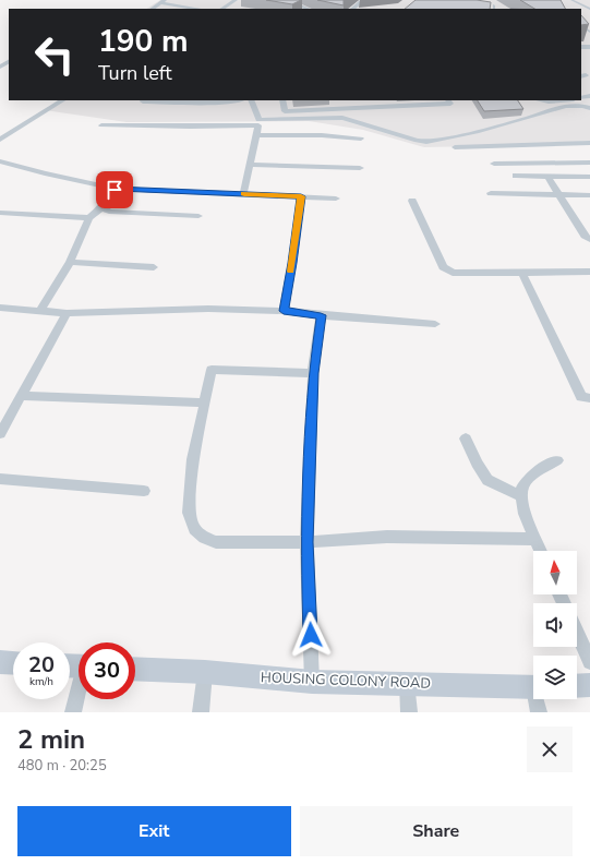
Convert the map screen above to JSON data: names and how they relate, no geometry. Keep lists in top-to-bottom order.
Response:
{
  "streets": {
    "street": ["HOUSING COLONY ROAD"]
  },
  "north": "top",
  "page": {
    "turn": ["190 m", "Turn left"],
    "speed": "20 km/h",
    "limit": "30",
    "heading": ["2 min", "480 m · 20:25"],
    "buttons": ["Exit", "Share"]
  }
}
